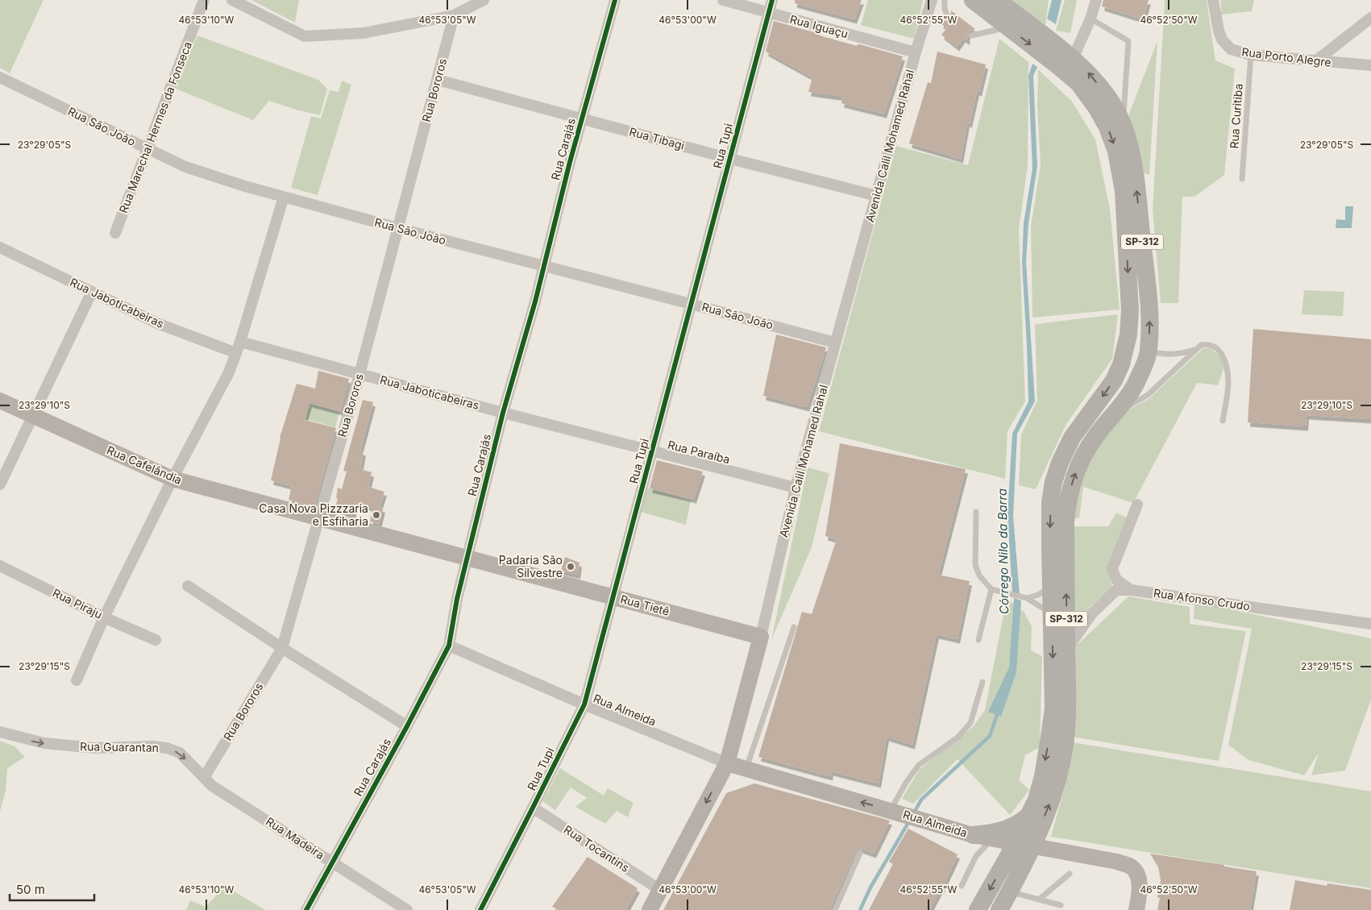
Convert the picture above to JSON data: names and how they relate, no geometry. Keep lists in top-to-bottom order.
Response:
{
  "streets": {
    "main road": ["SP-312"],
    "street": [
      "Rua Iguaçu",
      "Rua Porto Alegre",
      "Rua Bororos",
      "Rua São João",
      "Rua Marechal Hermes da Fonseca",
      "Rua Tibagi",
      "Rua Tupi",
      "Avenida Calil Mohamed Rahal",
      "Rua Carajás",
      "Rua Jaboticabeiras",
      "Rua Paraíba",
      "Rua Cafelândia",
      "Rua Afonso Crudo",
      "Rua Piraju",
      "Rua Tietê",
      "Rua Almeida",
      "Rua Guarantan",
      "Rua Madeira",
      "Rua Tocantins"
    ],
    "lane": ["Rua Curitiba"]
  },
  "crossings": [
    ["Rua Iguaçu", "Rua Tupi"],
    ["Rua Iguaçu", "Avenida Calil Mohamed Rahal"],
    ["Rua Porto Alegre", "Rua Curitiba"],
    ["Rua Bororos", "Rua São João"],
    ["Rua Bororos", "Rua Tibagi"],
    ["Rua Bororos", "Rua Jaboticabeiras"],
    ["Rua Bororos", "Rua Cafelândia"],
    ["Rua Bororos", "Rua Tietê"],
    ["Rua Bororos", "Rua Guarantan"],
    ["Rua Bororos", "Rua Madeira"],
    ["Rua São João", "Rua Marechal Hermes da Fonseca"],
    ["Rua São João", "Rua Tupi"],
    ["Rua São João", "Avenida Calil Mohamed Rahal"],
    ["Rua São João", "Rua Carajás"],
    ["Rua Tibagi", "Rua Tupi"],
    ["Rua Tibagi", "Avenida Calil Mohamed Rahal"],
    ["Rua Tibagi", "Rua Carajás"],
    ["Rua Tupi", "Rua Paraíba"],
    ["Rua Tupi", "Rua Tietê"],
    ["Rua Tupi", "Rua Almeida"],
    ["Rua Tupi", "Rua Tocantins"],
    ["Avenida Calil Mohamed Rahal", "Rua Paraíba"],
    ["Avenida Calil Mohamed Rahal", "Rua Tietê"],
    ["Avenida Calil Mohamed Rahal", "Rua Almeida"],
    ["Avenida Calil Mohamed Rahal", "Rua Tocantins"],
    ["Rua Carajás", "Rua Jaboticabeiras"],
    ["Rua Carajás", "Rua Paraíba"],
    ["Rua Carajás", "Rua Tietê"],
    ["Rua Carajás", "Rua Almeida"],
    ["Rua Carajás", "Rua Madeira"],
    ["SP-312", "Rua Almeida"],
    ["Rua Jaboticabeiras", "Rua Paraíba"],
    ["Rua Cafelândia", "Rua Tietê"],
    ["Rua Guarantan", "Rua Madeira"]
  ],
  "one_way": ["Rua Guarantan"],
  "water": ["Córrego Nilo da Barra"],
  "places": ["Casa Nova Pizzzaria e Esfiharia", "Padaria São Silvestre"],
  "scale_bar": "50 m",
  "coordinates": [
    "46°53'10\"W",
    "46°53'05\"W",
    "46°53'00\"W",
    "46°52'55\"W",
    "46°52'50\"W",
    "23°29'05\"S",
    "23°29'10\"S",
    "23°29'15\"S"
  ]
}
